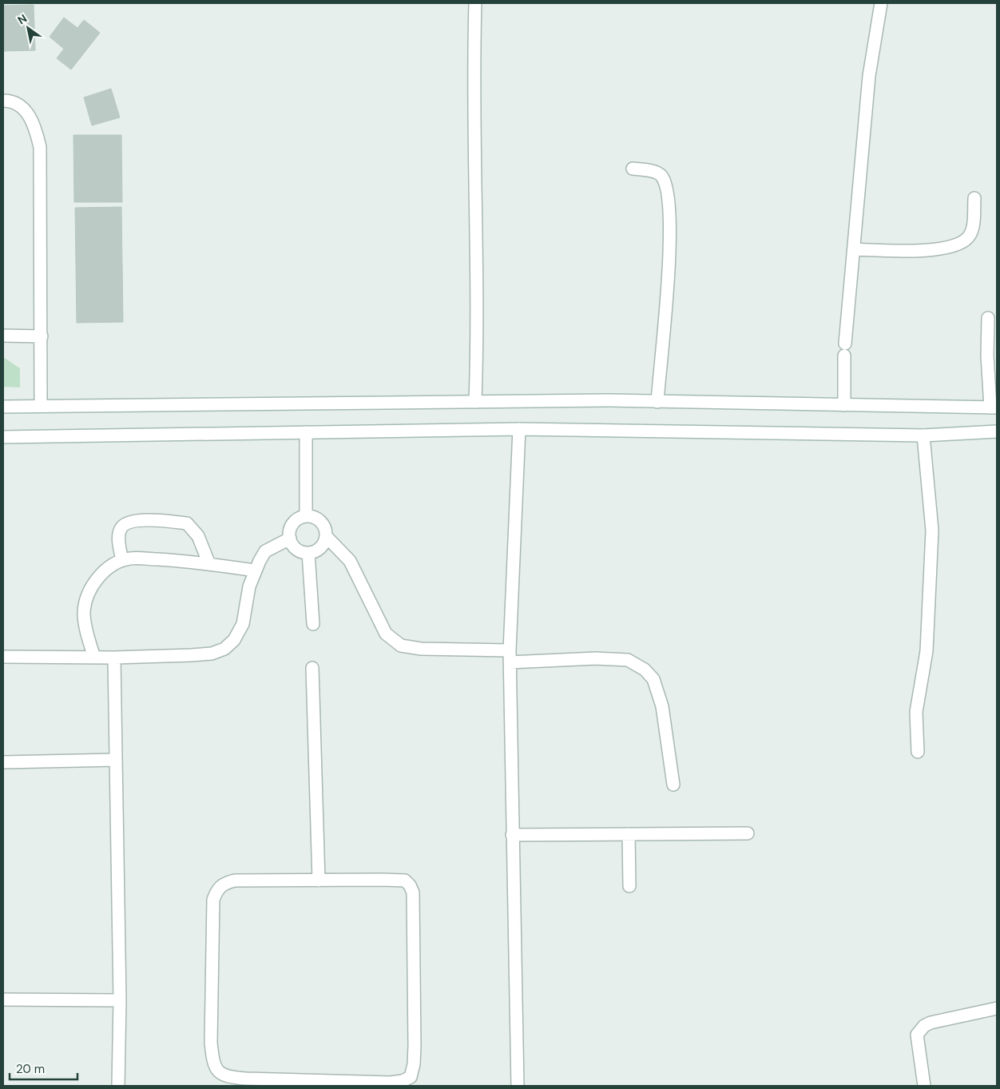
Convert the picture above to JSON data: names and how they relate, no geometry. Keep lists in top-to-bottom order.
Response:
{
  "scale_bar": "20 m",
  "north": "top left"
}
